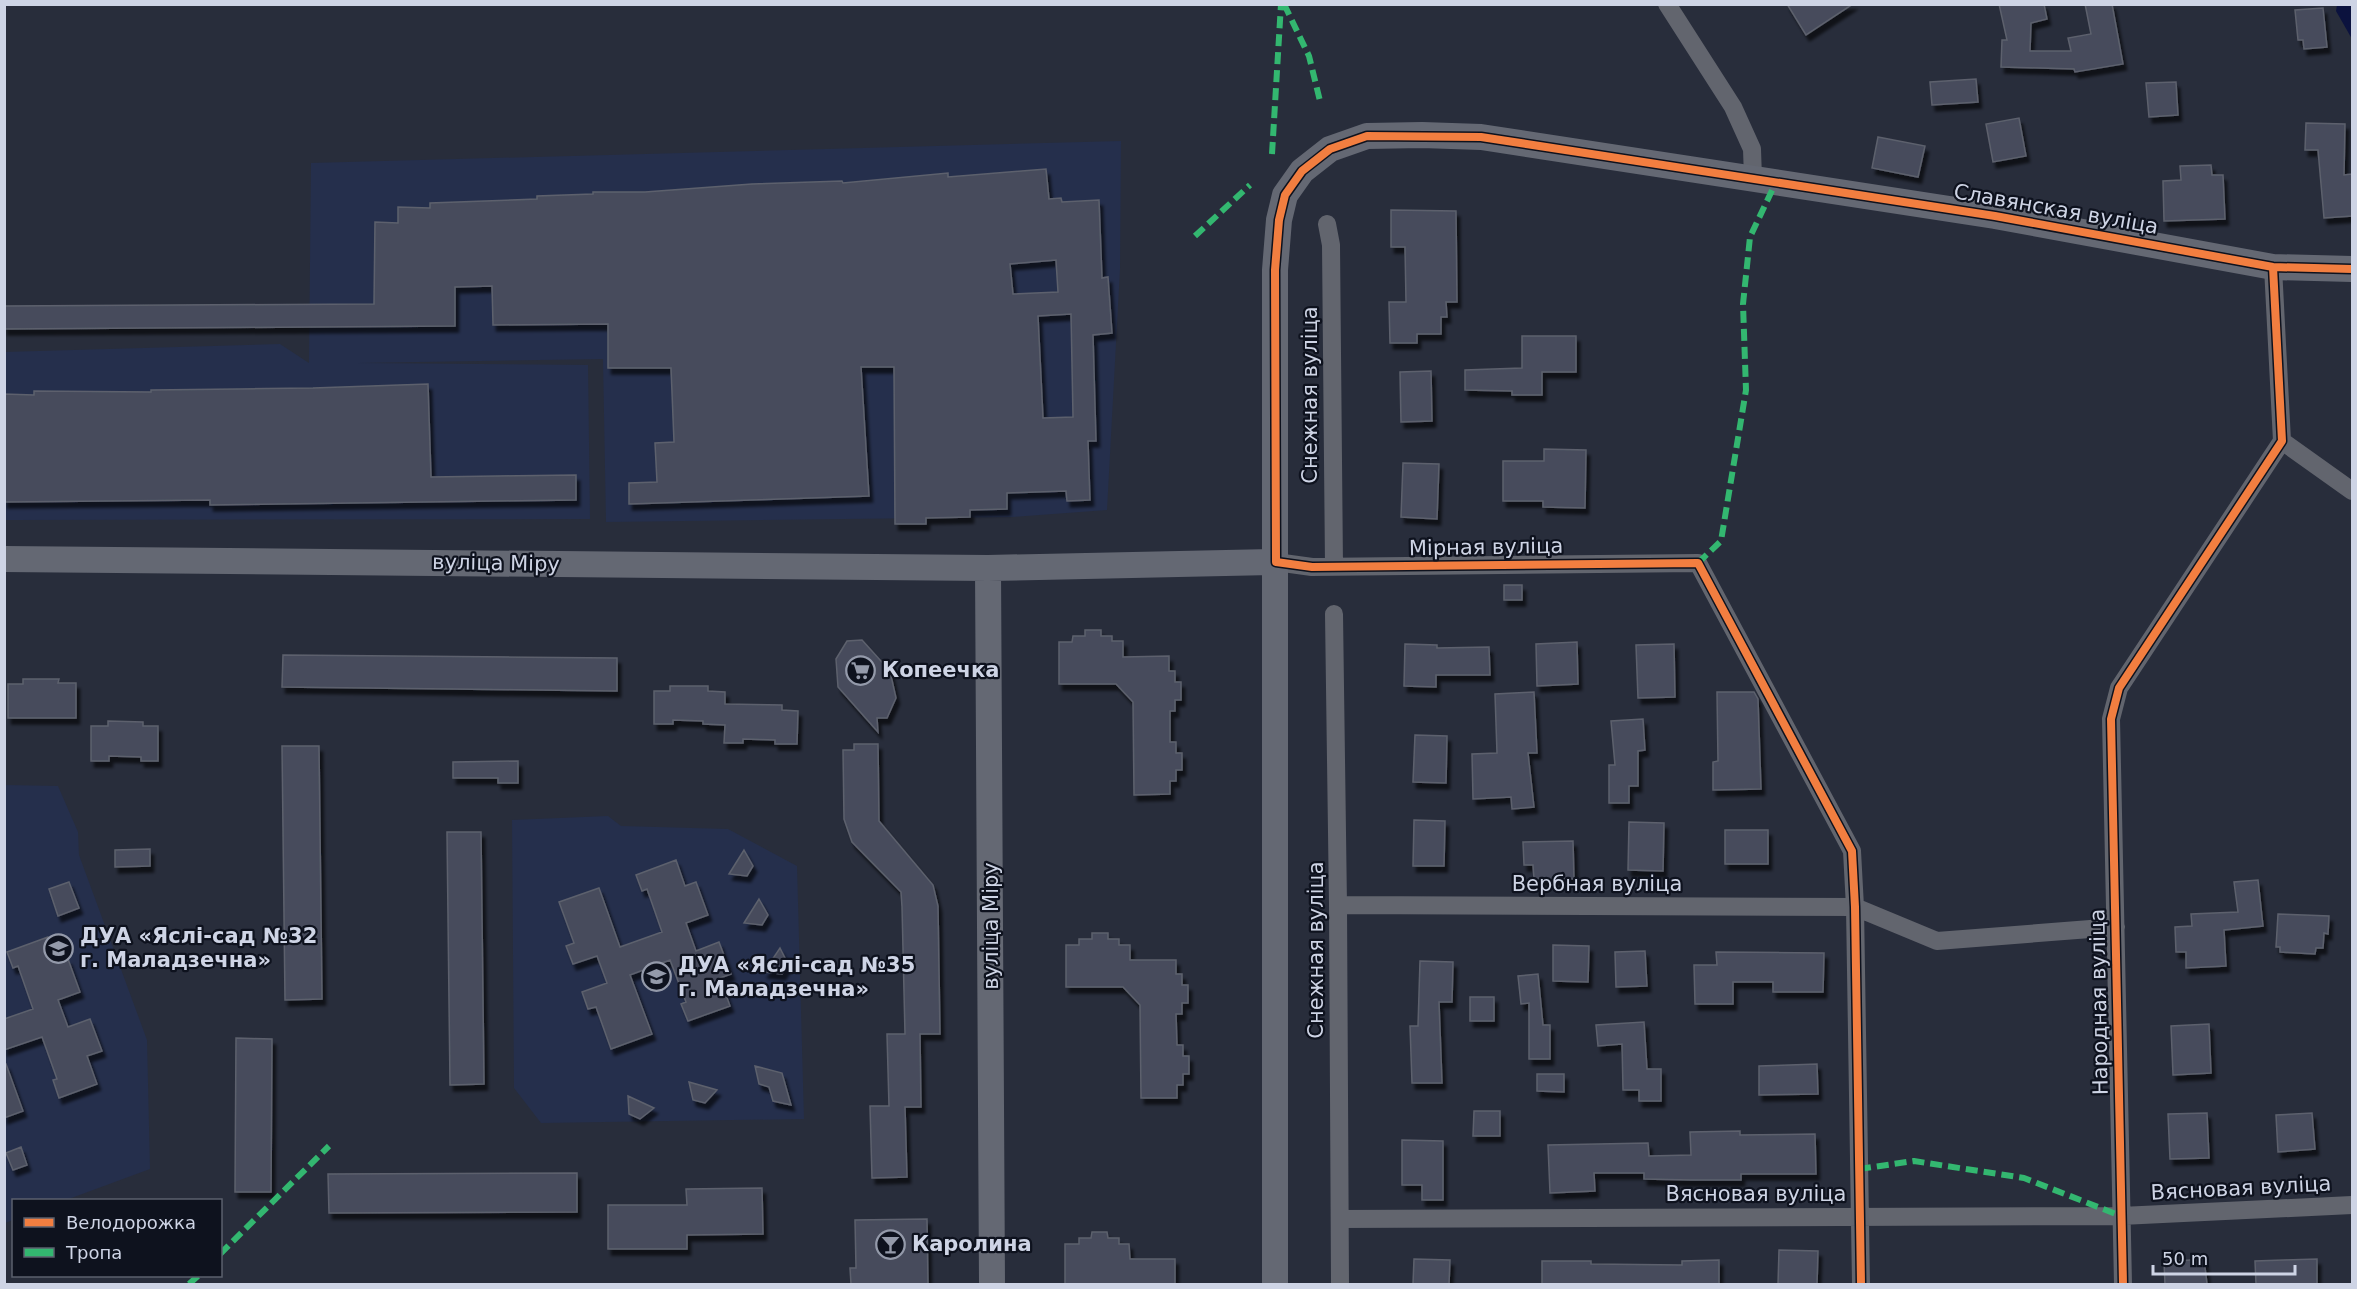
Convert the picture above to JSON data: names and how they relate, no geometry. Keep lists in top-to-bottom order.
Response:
{
  "streets": {
    "street": [
      "Славянская вуліца",
      "Снежная вуліца",
      "Мірная вуліца",
      "вуліца Міру",
      "Вербная вуліца",
      "Народная вуліца",
      "Вясновая вуліца"
    ]
  },
  "crossings": [
    ["Славянская вуліца", "Мірная вуліца"],
    ["Славянская вуліца", "вуліца Міру"],
    ["Снежная вуліца", "Мірная вуліца"],
    ["Снежная вуліца", "Вербная вуліца"],
    ["Снежная вуліца", "Вясновая вуліца"],
    ["Мірная вуліца", "вуліца Міру"],
    ["Мірная вуліца", "Вербная вуліца"],
    ["Народная вуліца", "Вясновая вуліца"]
  ],
  "places": {
    "supermarket": ["Копеечка"],
    "school or university": ["ДУА «Яслі-сад №32 г. Маладзечна»", "ДУА «Яслі-сад №35 г. Маладзечна»"],
    "bar": ["Каролина"]
  },
  "legend": ["Велодорожка", "Тропа"],
  "scale_bar": "50 m"
}
